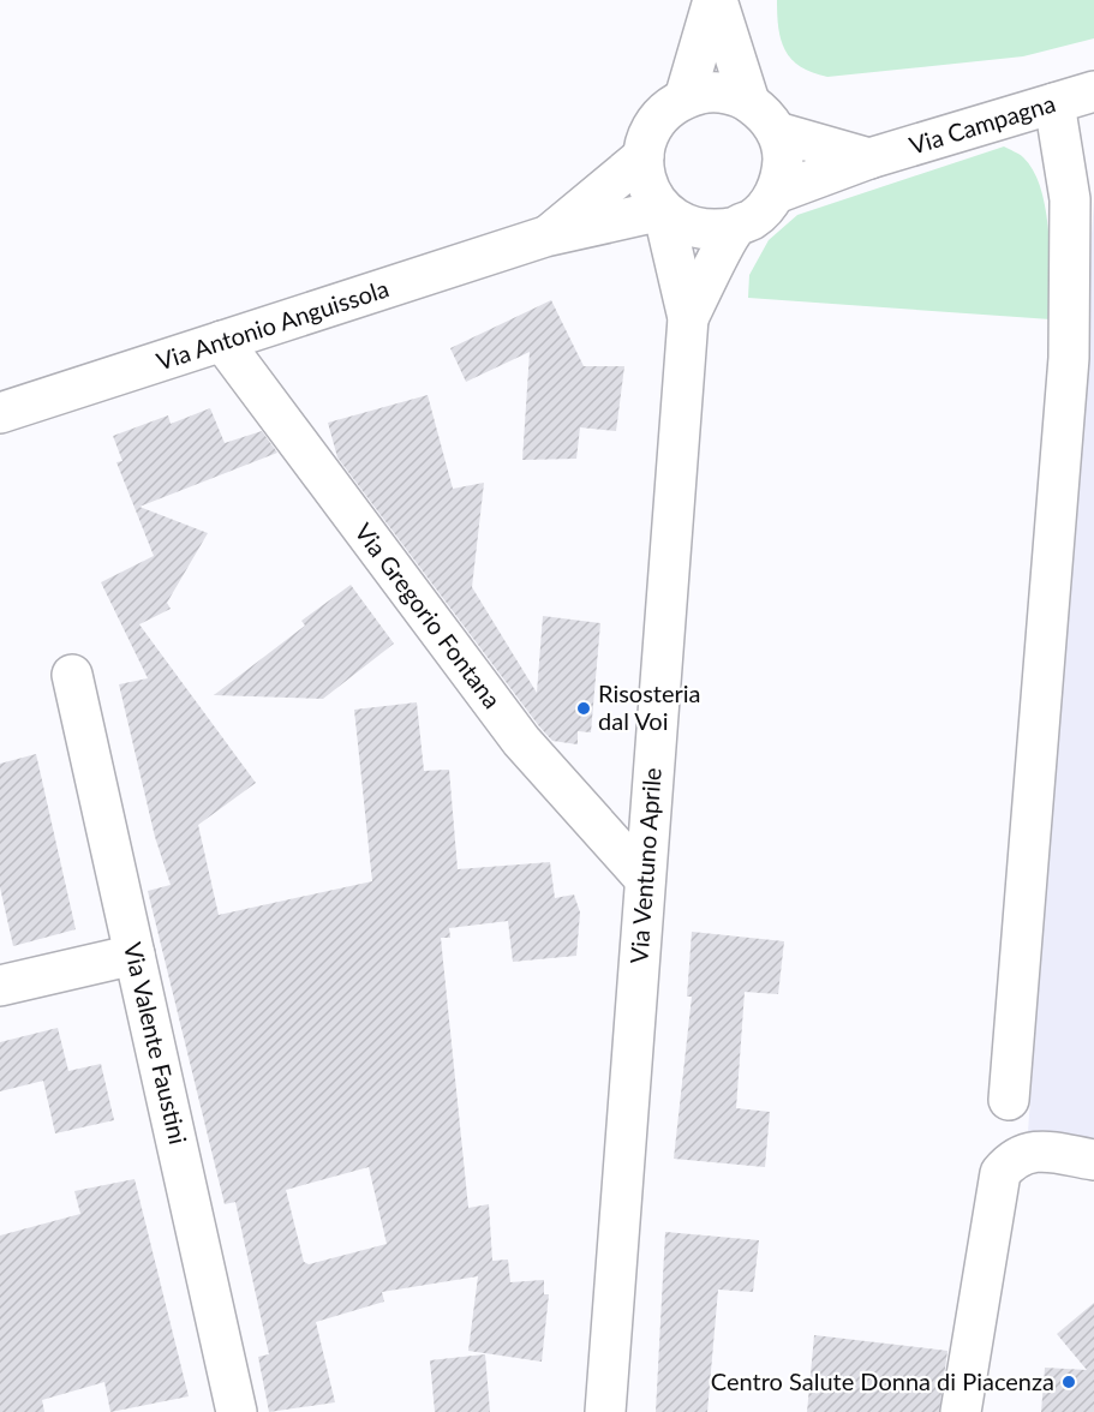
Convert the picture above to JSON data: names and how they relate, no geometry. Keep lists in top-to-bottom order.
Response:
{
  "streets": {
    "street": [
      "Via Campagna",
      "Via Antonio Anguissola",
      "Via Gregorio Fontana",
      "Via Ventuno Aprile",
      "Via Valente Faustini"
    ]
  },
  "crossings": [
    ["Via Campagna", "Via Antonio Anguissola"],
    ["Via Campagna", "Via Ventuno Aprile"],
    ["Via Antonio Anguissola", "Via Gregorio Fontana"],
    ["Via Antonio Anguissola", "Via Ventuno Aprile"],
    ["Via Gregorio Fontana", "Via Ventuno Aprile"]
  ],
  "places": ["Risosteria dal Voi", "Centro Salute Donna di Piacenza"]
}
